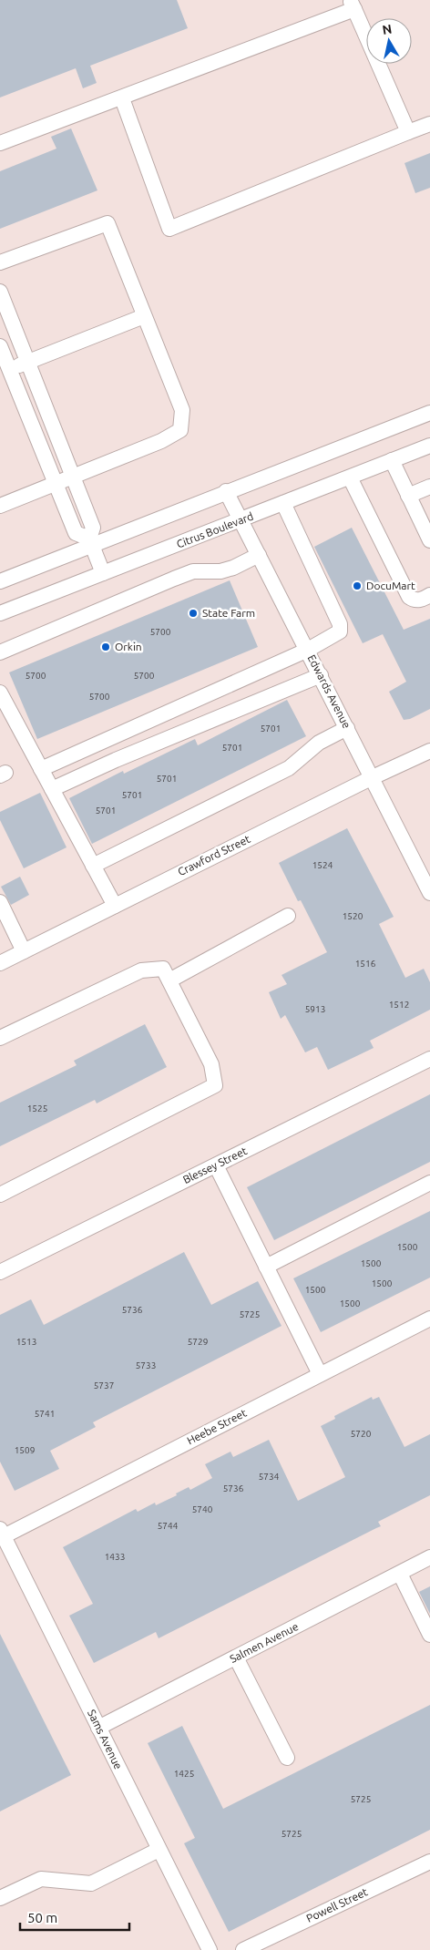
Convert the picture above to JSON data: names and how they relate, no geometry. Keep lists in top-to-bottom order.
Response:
{
  "streets": {
    "street": [
      "Citrus Boulevard",
      "Edwards Avenue",
      "Crawford Street",
      "Blessey Street",
      "Heebe Street",
      "Salmen Avenue",
      "Sams Avenue",
      "Powell Street"
    ]
  },
  "crossings": [
    ["Citrus Boulevard", "Edwards Avenue"],
    ["Edwards Avenue", "Crawford Street"],
    ["Heebe Street", "Sams Avenue"],
    ["Salmen Avenue", "Sams Avenue"]
  ],
  "places": ["DocuMart", "State Farm", "Orkin"],
  "house_numbers": [
    "5700",
    "5700",
    "5700",
    "5700",
    "5701",
    "5701",
    "5701",
    "5701",
    "5701",
    "1524",
    "1520",
    "1516",
    "1512",
    "5913",
    "1525",
    "1500",
    "1500",
    "1500",
    "1500",
    "1500",
    "5736",
    "5725",
    "1513",
    "5729",
    "5733",
    "5737",
    "5741",
    "5720",
    "1509",
    "5734",
    "5736",
    "5740",
    "5744",
    "1433",
    "1425",
    "5725",
    "5725"
  ],
  "scale_bar": "50 m",
  "north": "top"
}
